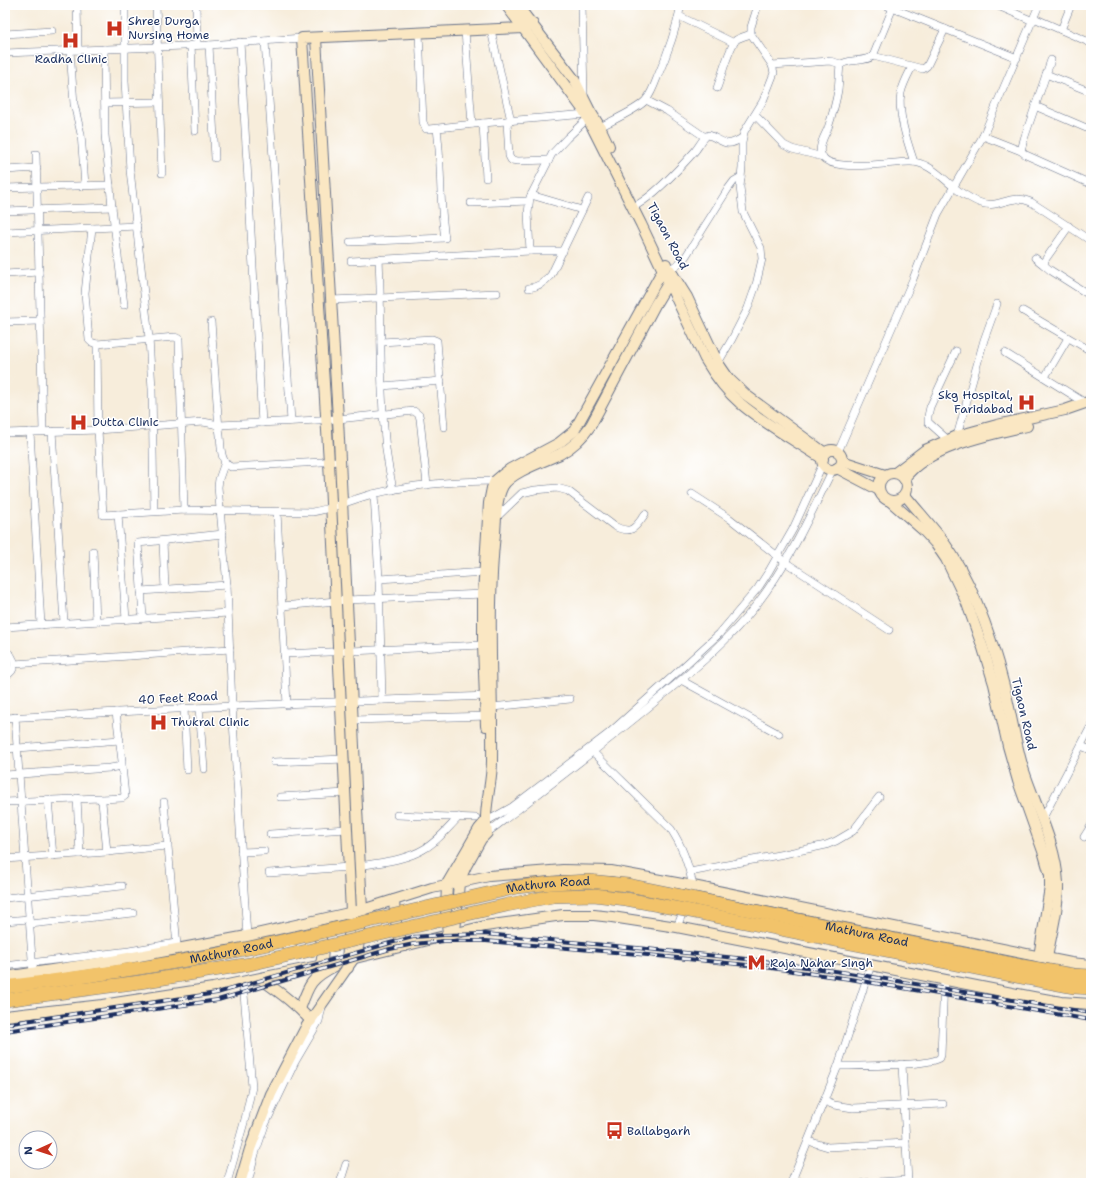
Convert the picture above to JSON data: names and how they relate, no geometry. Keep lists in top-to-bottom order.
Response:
{
  "streets": {
    "highway": ["Mathura Road"],
    "street": ["Tigaon Road", "40 Feet Road"]
  },
  "places": {
    "hospital": [
      "Shree Durga Nursing Home",
      "Radha Clinic",
      "Skg Hospital, Faridabad",
      "Dutta Clinic",
      "Thukral Clinic"
    ],
    "metro station": ["Raja Nahar Singh"],
    "bus stop": ["Ballabgarh"]
  },
  "north": "left"
}
